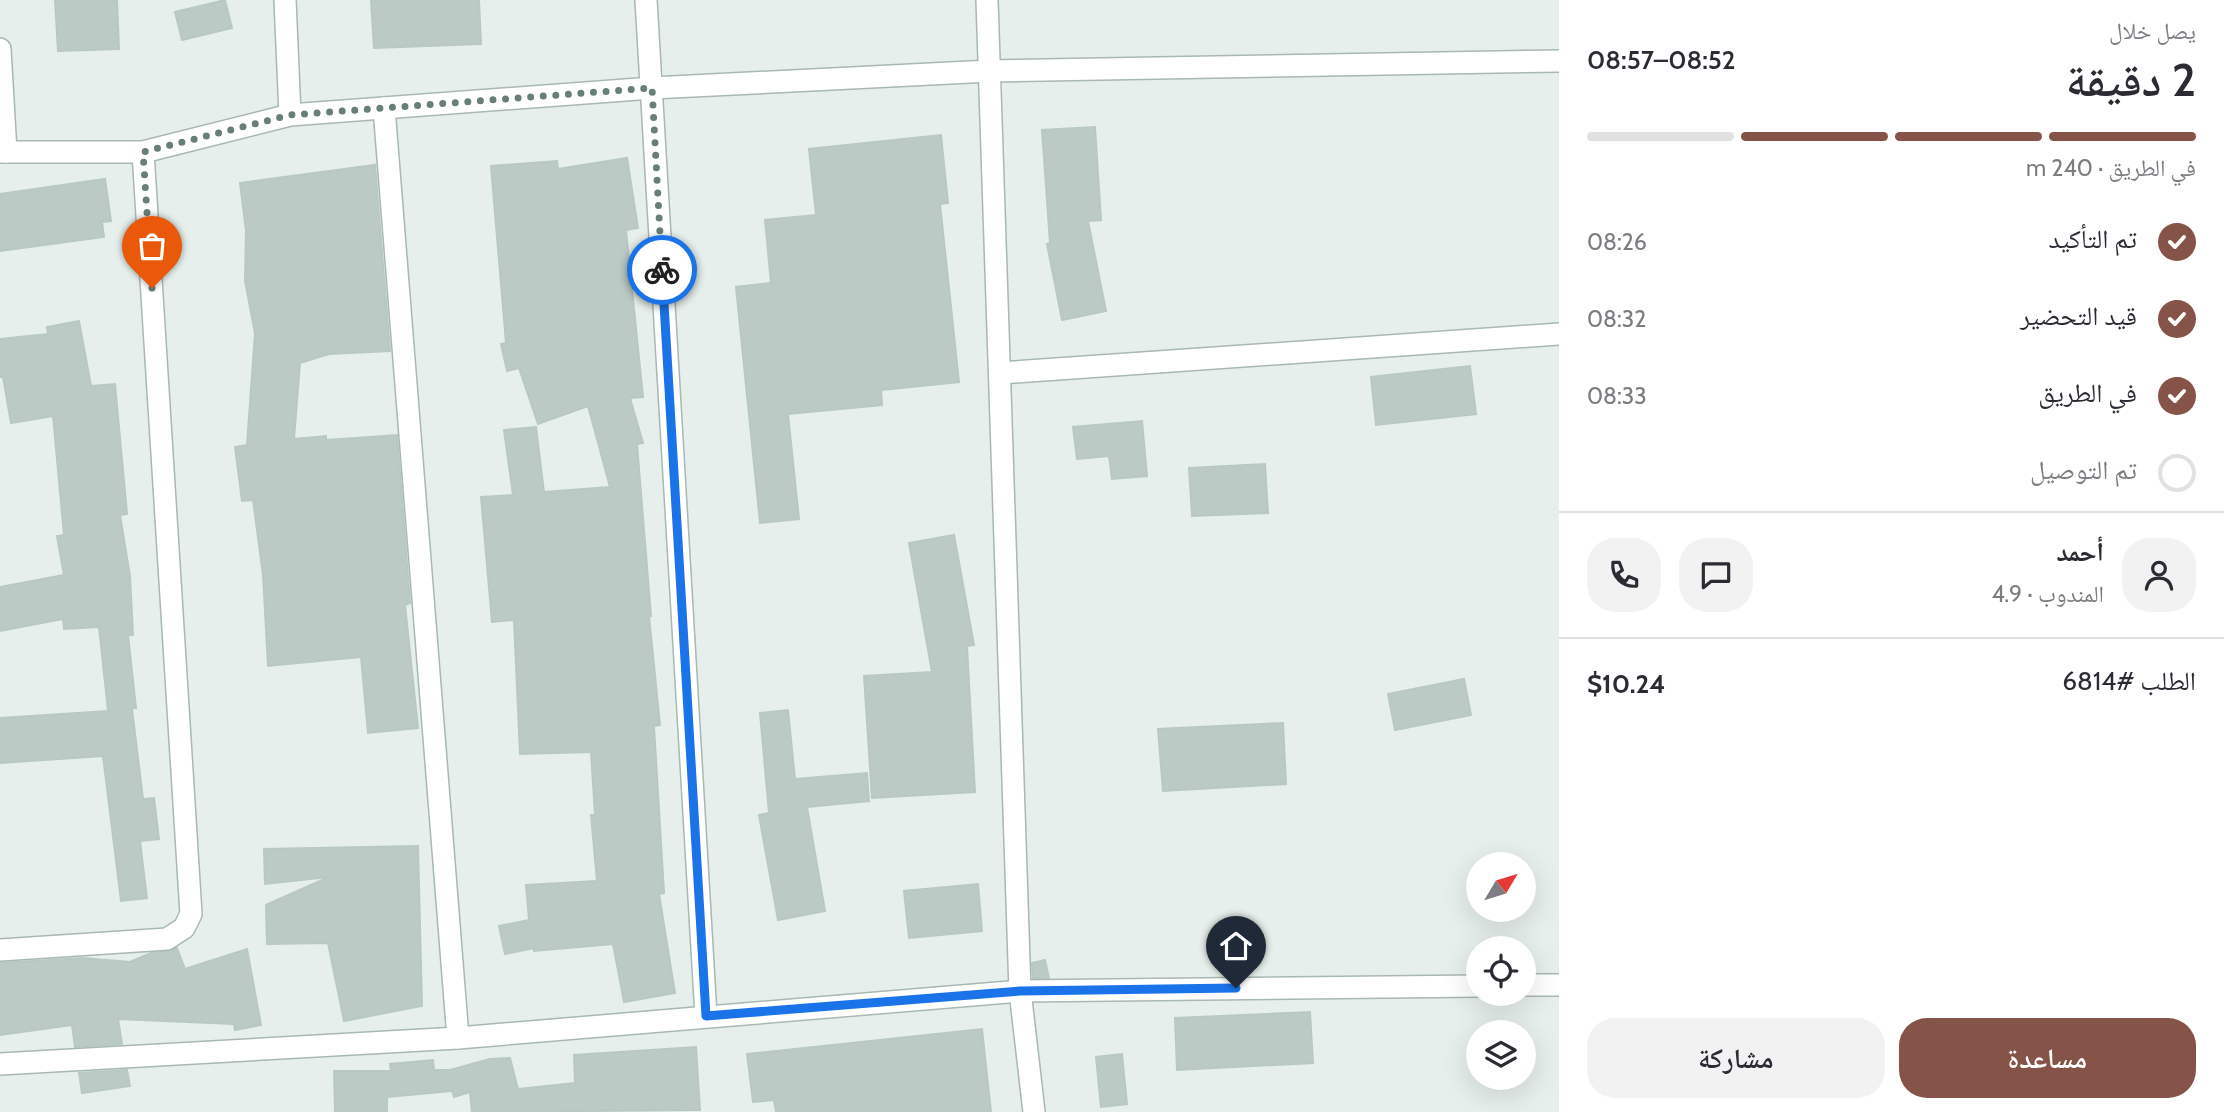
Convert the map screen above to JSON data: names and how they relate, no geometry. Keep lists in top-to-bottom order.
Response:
{
  "north": "top right",
  "page": {
    "heading": ["2 دقيقة", "يصل خلال", "08:52–08:57"],
    "panel": [
      "أحمد",
      "المندوب · 4.9",
      "الطلب #6814",
      "$10.24"
    ],
    "bar": "في الطريق · 240 m",
    "list": [
      ["تم التأكيد", "08:26"],
      ["قيد التحضير", "08:32"],
      ["في الطريق", "08:33"],
      "تم التوصيل"
    ],
    "buttons": ["مساعدة", "مشاركة"]
  }
}
